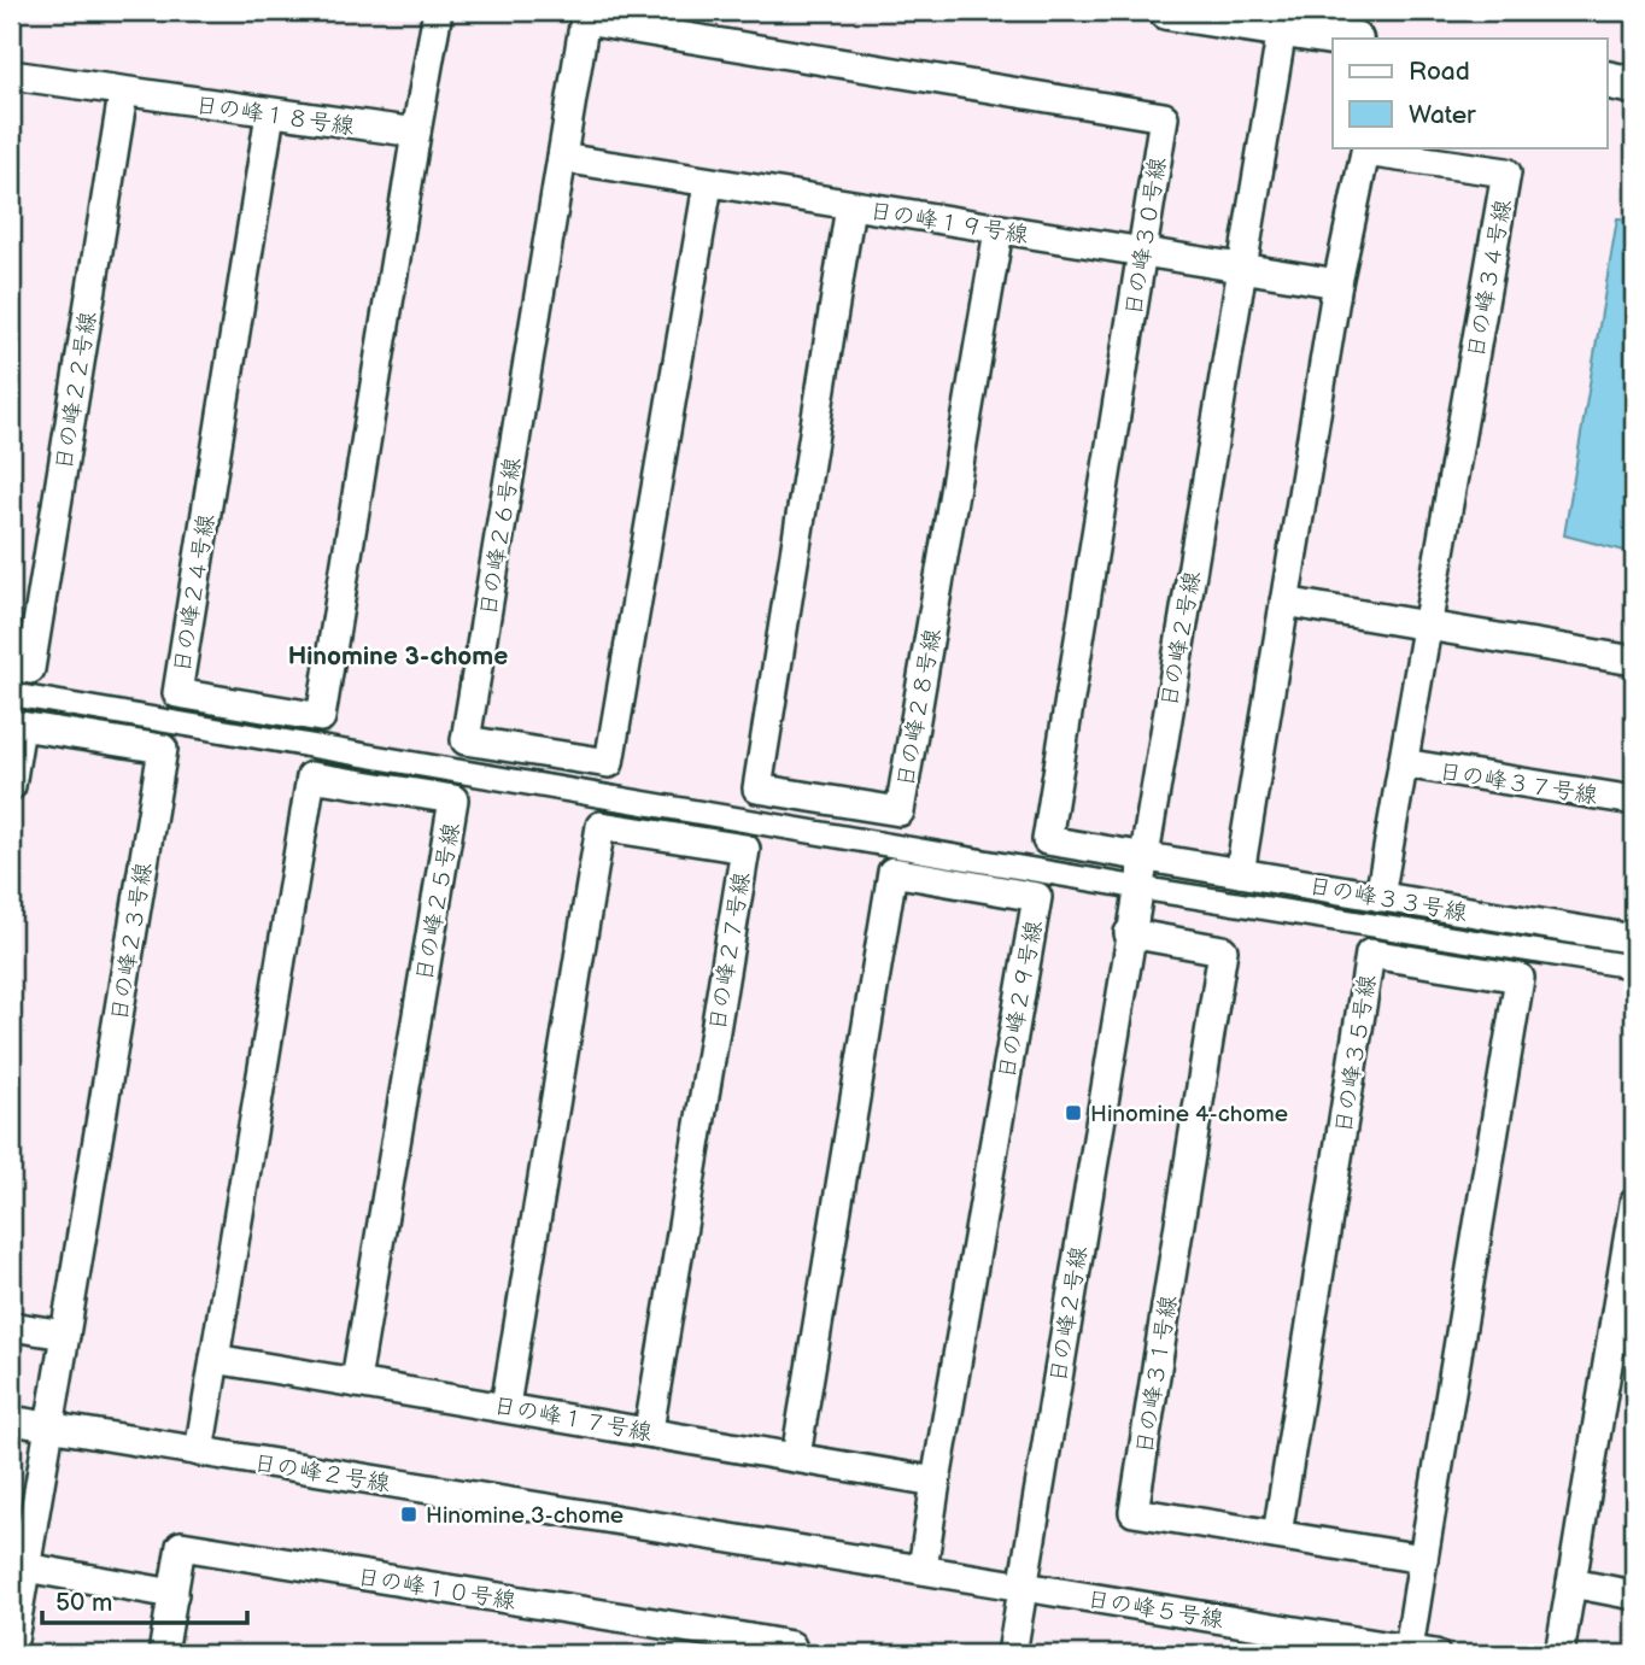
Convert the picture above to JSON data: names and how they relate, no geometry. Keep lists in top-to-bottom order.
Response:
{
  "streets": {
    "street": [
      "日の峰１８号線",
      "日の峰１９号線",
      "日の峰３０号線",
      "日の峰３４号線",
      "日の峰２２号線",
      "日の峰２６号線",
      "日の峰２４号線",
      "日の峰２号線",
      "日の峰２８号線",
      "日の峰３７号線",
      "日の峰３３号線",
      "日の峰２５号線",
      "日の峰２３号線",
      "日の峰２７号線",
      "日の峰２９号線",
      "日の峰３５号線",
      "日の峰３１号線",
      "日の峰１７号線",
      "日の峰１０号線",
      "日の峰５号線"
    ]
  },
  "crossings": [
    ["日の峰１８号線", "日の峰２２号線"],
    ["日の峰１８号線", "日の峰２４号線"],
    ["日の峰１９号線", "日の峰３０号線"],
    ["日の峰１９号線", "日の峰３４号線"],
    ["日の峰１９号線", "日の峰２６号線"],
    ["日の峰１９号線", "日の峰２号線"],
    ["日の峰１９号線", "日の峰２８号線"],
    ["日の峰３０号線", "日の峰２６号線"],
    ["日の峰３０号線", "日の峰２号線"],
    ["日の峰３０号線", "日の峰３３号線"],
    ["日の峰３４号線", "日の峰３７号線"],
    ["日の峰３４号線", "日の峰３３号線"],
    ["日の峰２号線", "日の峰３３号線"],
    ["日の峰２号線", "日の峰３１号線"],
    ["日の峰２号線", "日の峰５号線"],
    ["日の峰２５号線", "日の峰１７号線"],
    ["日の峰２７号線", "日の峰１７号線"],
    ["日の峰２９号線", "日の峰１７号線"],
    ["日の峰３５号線", "日の峰３１号線"]
  ],
  "districts": ["Hinomine 3-chome"],
  "places": {
    "transit": ["Hinomine 4-chome", "Hinomine 3-chome"]
  },
  "legend": ["Road", "Water"],
  "scale_bar": "50 m"
}
